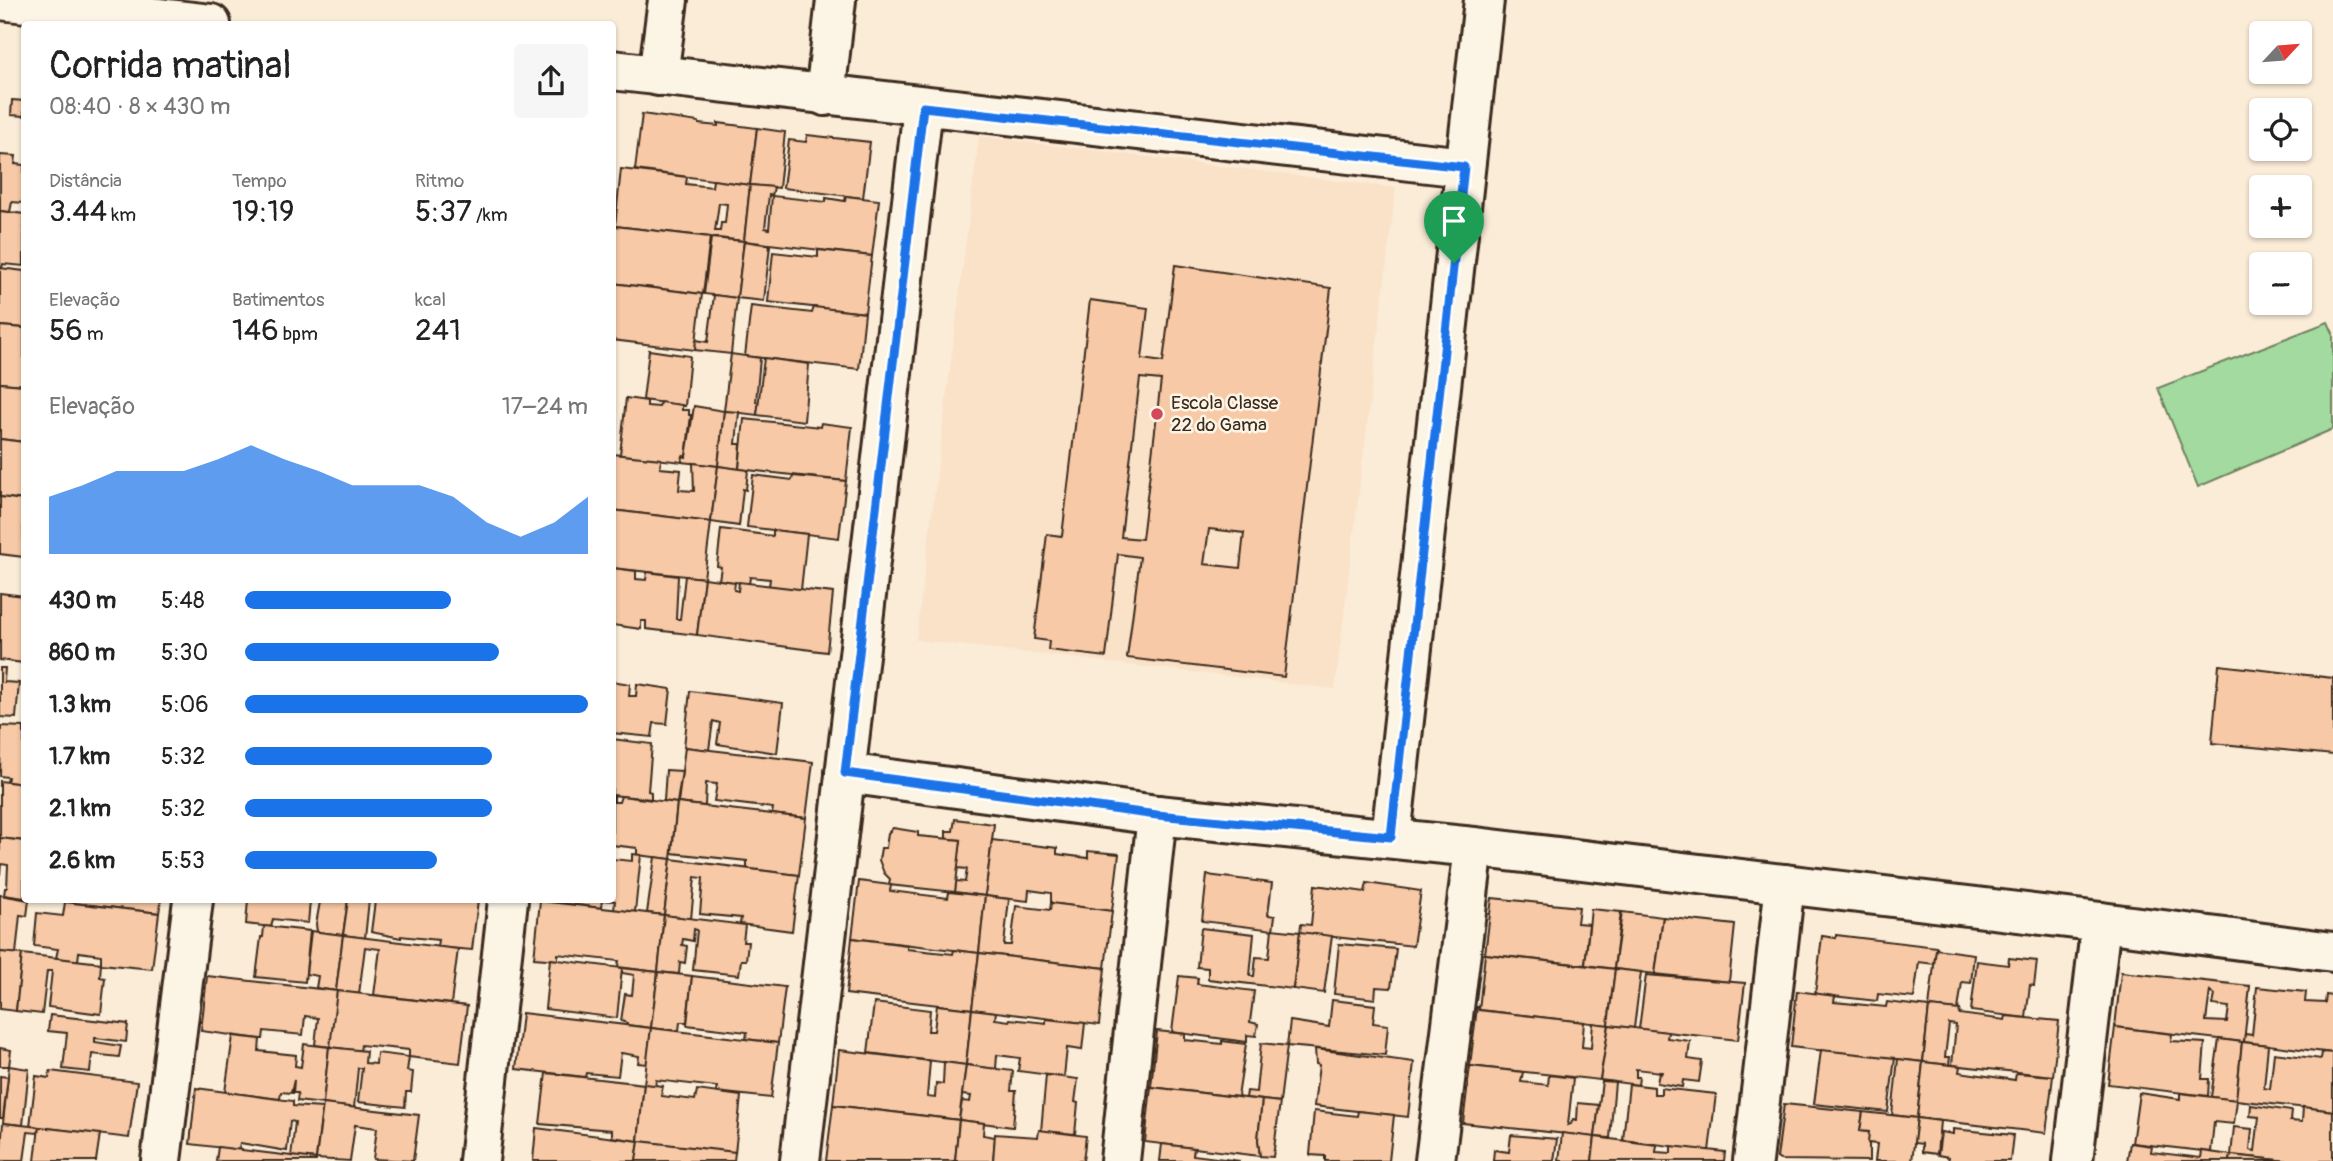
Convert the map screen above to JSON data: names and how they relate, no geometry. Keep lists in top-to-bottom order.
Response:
{
  "places": ["Escola Classe 22 do Gama"],
  "north": "top right",
  "page": {
    "map_buttons": ["+", "−"],
    "heading": ["Corrida matinal", "08:40 · 8 × 430 m"],
    "stats": [
      ["Distância", "3.44 km"],
      ["Tempo", "19:19"],
      ["Ritmo", "5:37 /km"],
      ["Elevação", "56 m"],
      ["Batimentos", "146 bpm"],
      ["kcal", "241"]
    ],
    "chart": ["Elevação", "17–24 m"],
    "list": [
      {
        "name": "430 m",
        "note": "5:48"
      },
      {
        "name": "860 m",
        "note": "5:30"
      },
      {
        "name": "1.3 km",
        "note": "5:06"
      },
      {
        "name": "1.7 km",
        "note": "5:32"
      },
      {
        "name": "2.1 km",
        "note": "5:32"
      },
      {
        "name": "2.6 km",
        "note": "5:53"
      }
    ]
  }
}
